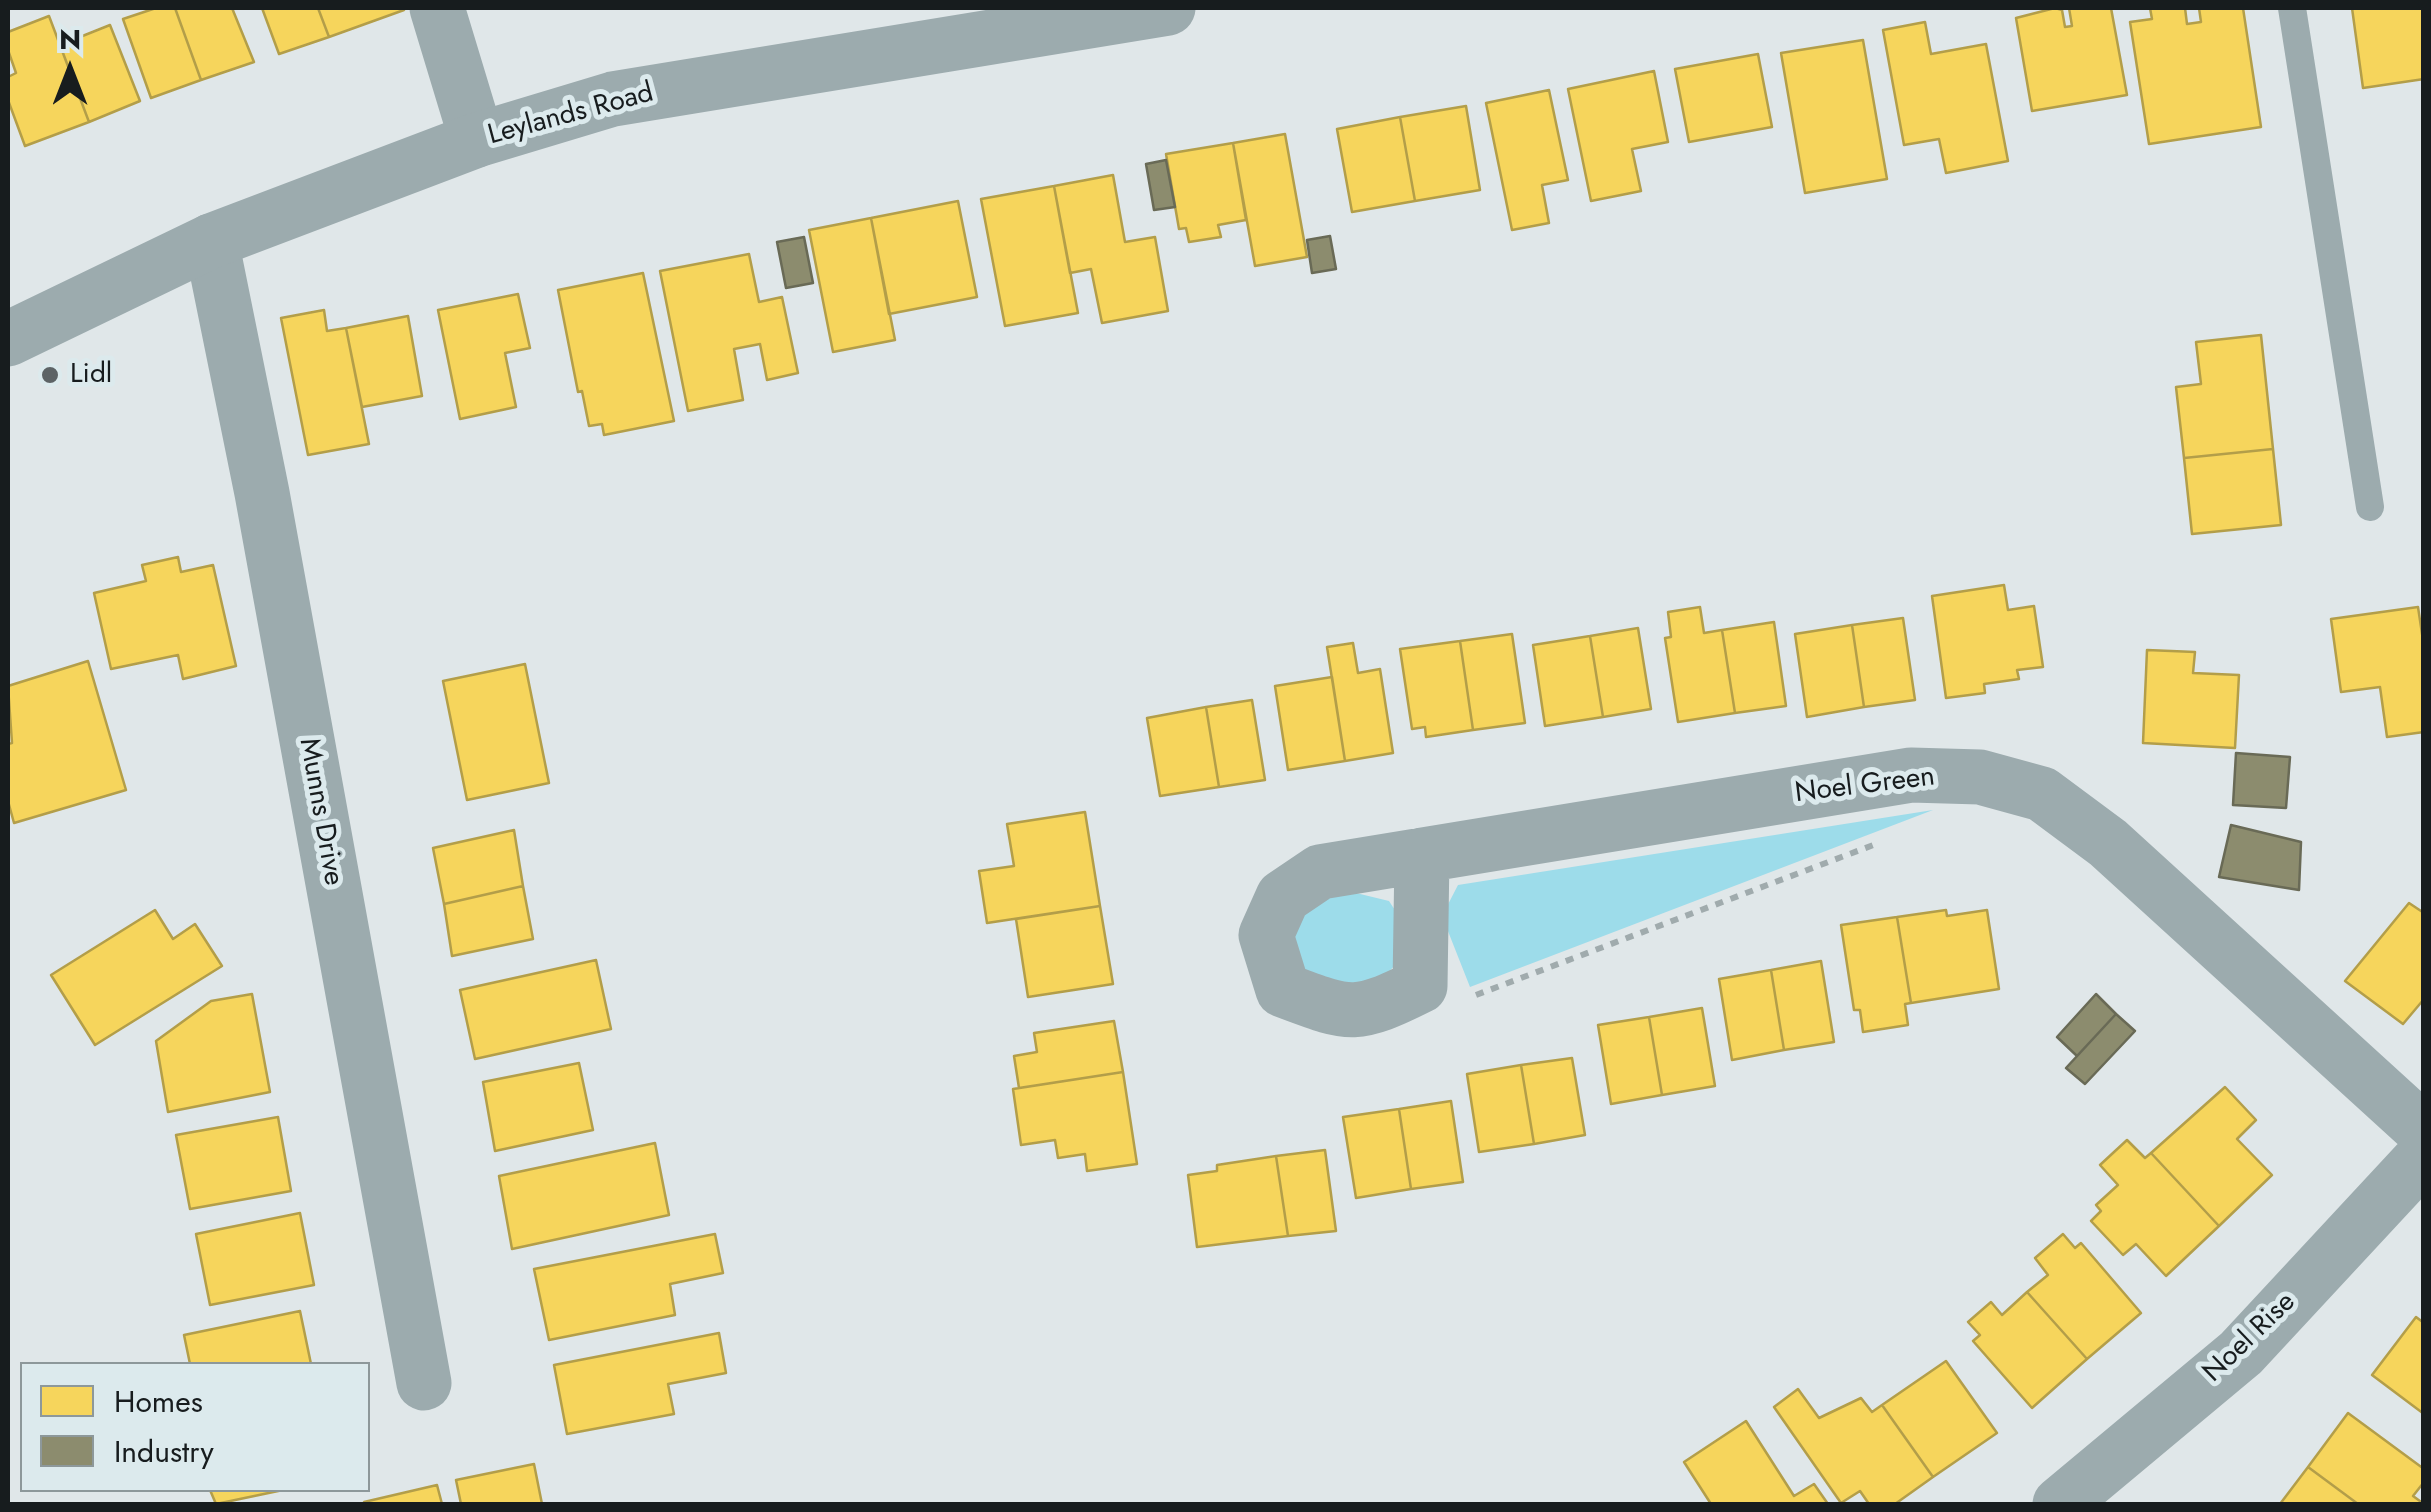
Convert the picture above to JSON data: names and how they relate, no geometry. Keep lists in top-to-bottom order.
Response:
{
  "streets": {
    "street": [
      "Leylands Road",
      "Noel Green",
      "Munns Drive",
      "Noel Rise"
    ]
  },
  "crossings": [
    ["Leylands Road", "Munns Drive"]
  ],
  "places": ["Lidl"],
  "legend": ["Homes", "Industry"],
  "north": "top"
}
